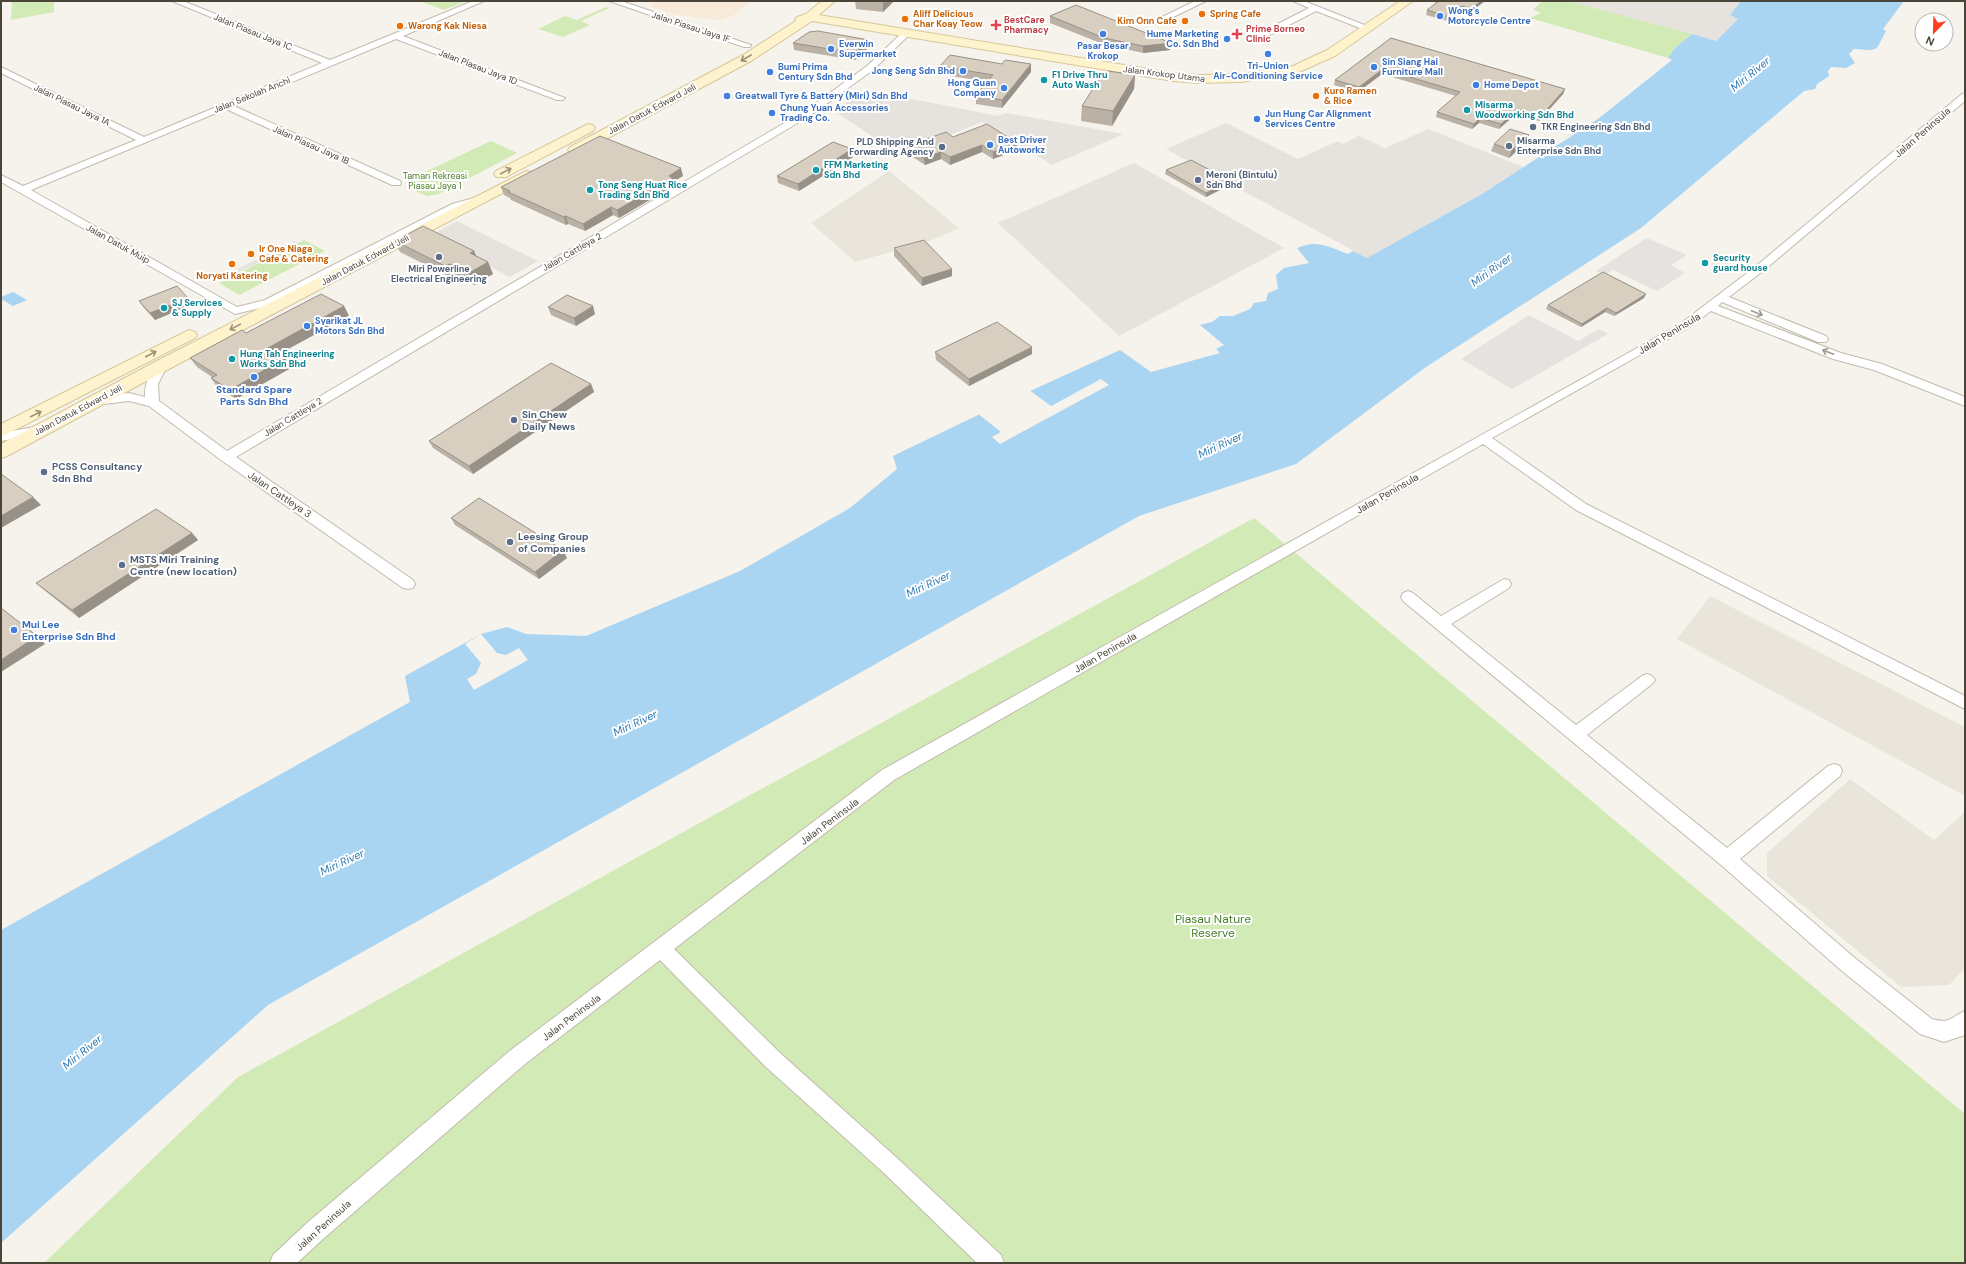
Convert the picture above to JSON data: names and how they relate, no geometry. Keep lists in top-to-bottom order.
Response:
{
  "streets": {
    "street": [
      "Jalan Piasau Jaya 1F",
      "Jalan Piasau Jaya 1C",
      "Jalan Piasau Jaya 1D",
      "Jalan Krokop Utama",
      "Jalan Sekolah Anchi",
      "Jalan Piasau Jaya 1A",
      "Jalan Datuk Edward Jeli",
      "Jalan Peninsula",
      "Jalan Piasau Jaya 1B",
      "Jalan Datuk Muip",
      "Jalan Cattleya 2",
      "Jalan Cattleya 3"
    ]
  },
  "crossings": [
    ["Jalan Piasau Jaya 1F", "Jalan Datuk Edward Jeli"],
    ["Jalan Piasau Jaya 1C", "Jalan Sekolah Anchi"],
    ["Jalan Piasau Jaya 1D", "Jalan Sekolah Anchi"],
    ["Jalan Krokop Utama", "Jalan Datuk Edward Jeli"],
    ["Jalan Krokop Utama", "Jalan Cattleya 2"],
    ["Jalan Sekolah Anchi", "Jalan Piasau Jaya 1A"],
    ["Jalan Sekolah Anchi", "Jalan Piasau Jaya 1B"],
    ["Jalan Sekolah Anchi", "Jalan Datuk Muip"],
    ["Jalan Datuk Edward Jeli", "Jalan Datuk Muip"],
    ["Jalan Datuk Edward Jeli", "Jalan Cattleya 3"],
    ["Jalan Cattleya 2", "Jalan Cattleya 3"]
  ],
  "water": ["Miri River"],
  "parks": ["Taman Rekreasi Piasau Jaya 1", "Piasau Nature Reserve"],
  "places": {
    "other": [
      "Spring Cafe",
      "Wong's Motorcycle Centre",
      "Aliff Delicious Char Koay Teow",
      "Kim Onn Cafe",
      "Warong Kak Niesa",
      "Pasar Besar Krokop",
      "Hume Marketing Co. Sdn Bhd",
      "Everwin Supermarket",
      "Tri-Union Air-Conditioning Service",
      "Sin Siang Hai Furniture Mall",
      "Jong Seng Sdn Bhd",
      "Bumi Prima Century Sdn Bhd",
      "F1 Drive Thru Auto Wash",
      "Home Depot",
      "Hong Guan Company",
      "Greatwall Tyre & Battery (Miri) Sdn Bhd",
      "Kuro Ramen & Rice",
      "Misarma Woodworking Sdn Bhd",
      "Chung Yuan Accessories Trading Co.",
      "Jun Hung Car Alignment Services Centre",
      "TKR Engineering Sdn Bhd",
      "Best Driver Autoworkz",
      "Misarma Enterprise Sdn Bhd",
      "PLD Shipping And Forwarding Agency",
      "FFM Marketing Sdn Bhd",
      "Meroni (Bintulu) Sdn Bhd",
      "Tong Seng Huat Rice Trading Sdn Bhd",
      "Ir One Niaga Cafe & Catering",
      "Miri Powerline Electrical Engineering",
      "Security guard house",
      "Noryati Katering",
      "SJ Services & Supply",
      "Syarikat JL Motors Sdn Bhd",
      "Hung Tah Engineering Works Sdn Bhd",
      "Standard Spare Parts Sdn Bhd",
      "Sin Chew Daily News",
      "PCSS Consultancy Sdn Bhd",
      "Leesing Group of Companies",
      "MSTS Miri Training Centre (new location)",
      "Mui Lee Enterprise Sdn Bhd"
    ],
    "health": ["BestCare Pharmacy", "Prime Borneo Clinic"]
  },
  "north": "bottom left"
}
